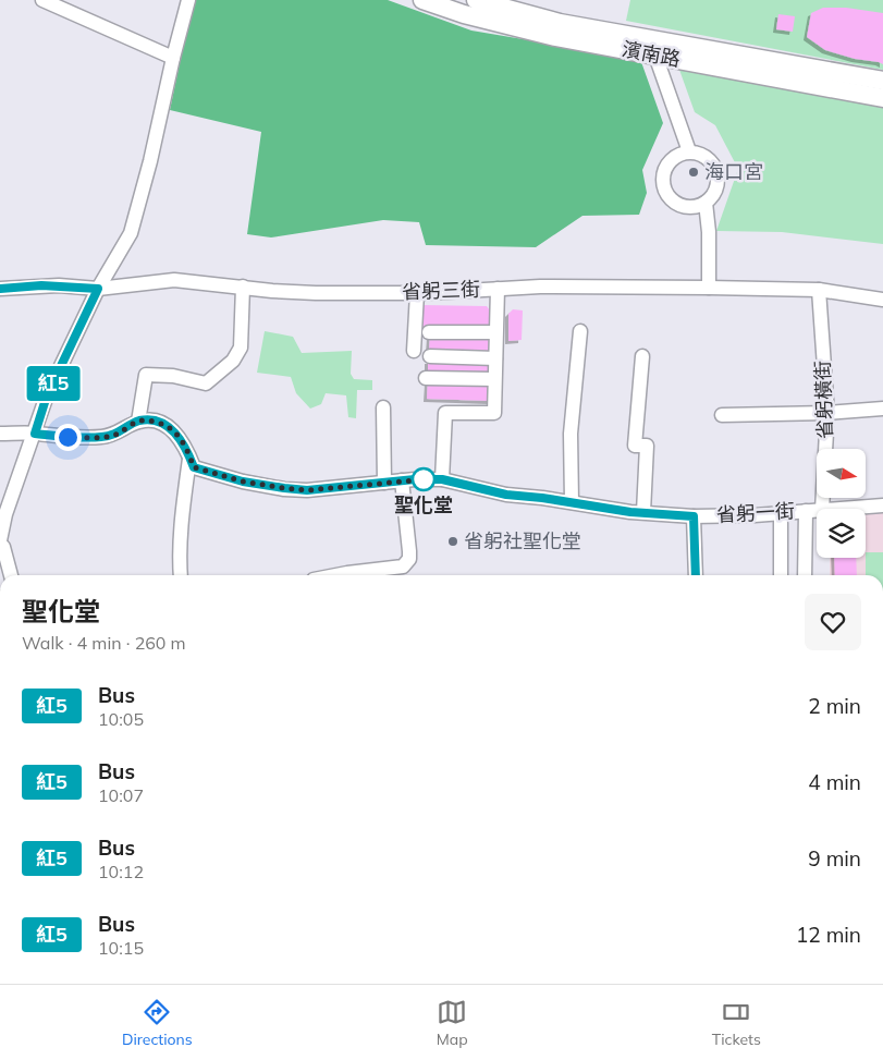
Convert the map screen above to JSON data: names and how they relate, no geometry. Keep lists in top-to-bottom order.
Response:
{
  "streets": {
    "main road": ["濱南路"],
    "street": ["省躬三街", "省躬橫街", "省躬一街"]
  },
  "crossings": [
    ["省躬三街", "省躬橫街"]
  ],
  "places": ["海口宮", "聖化堂", "省躬社聖化堂"],
  "lines": ["bus line 紅5"],
  "north": "right",
  "page": {
    "on_map": "紅5",
    "heading": ["聖化堂", "Walk · 4 min · 260 m"],
    "list": [
      {
        "mark": "紅5",
        "name": "Bus",
        "note": "10:05",
        "value": "2 min"
      },
      {
        "mark": "紅5",
        "name": "Bus",
        "note": "10:07",
        "value": "4 min"
      },
      {
        "mark": "紅5",
        "name": "Bus",
        "note": "10:12",
        "value": "9 min"
      },
      {
        "mark": "紅5",
        "name": "Bus",
        "note": "10:15",
        "value": "12 min"
      }
    ],
    "tabs": ["Directions", "Map", "Tickets"]
  }
}
